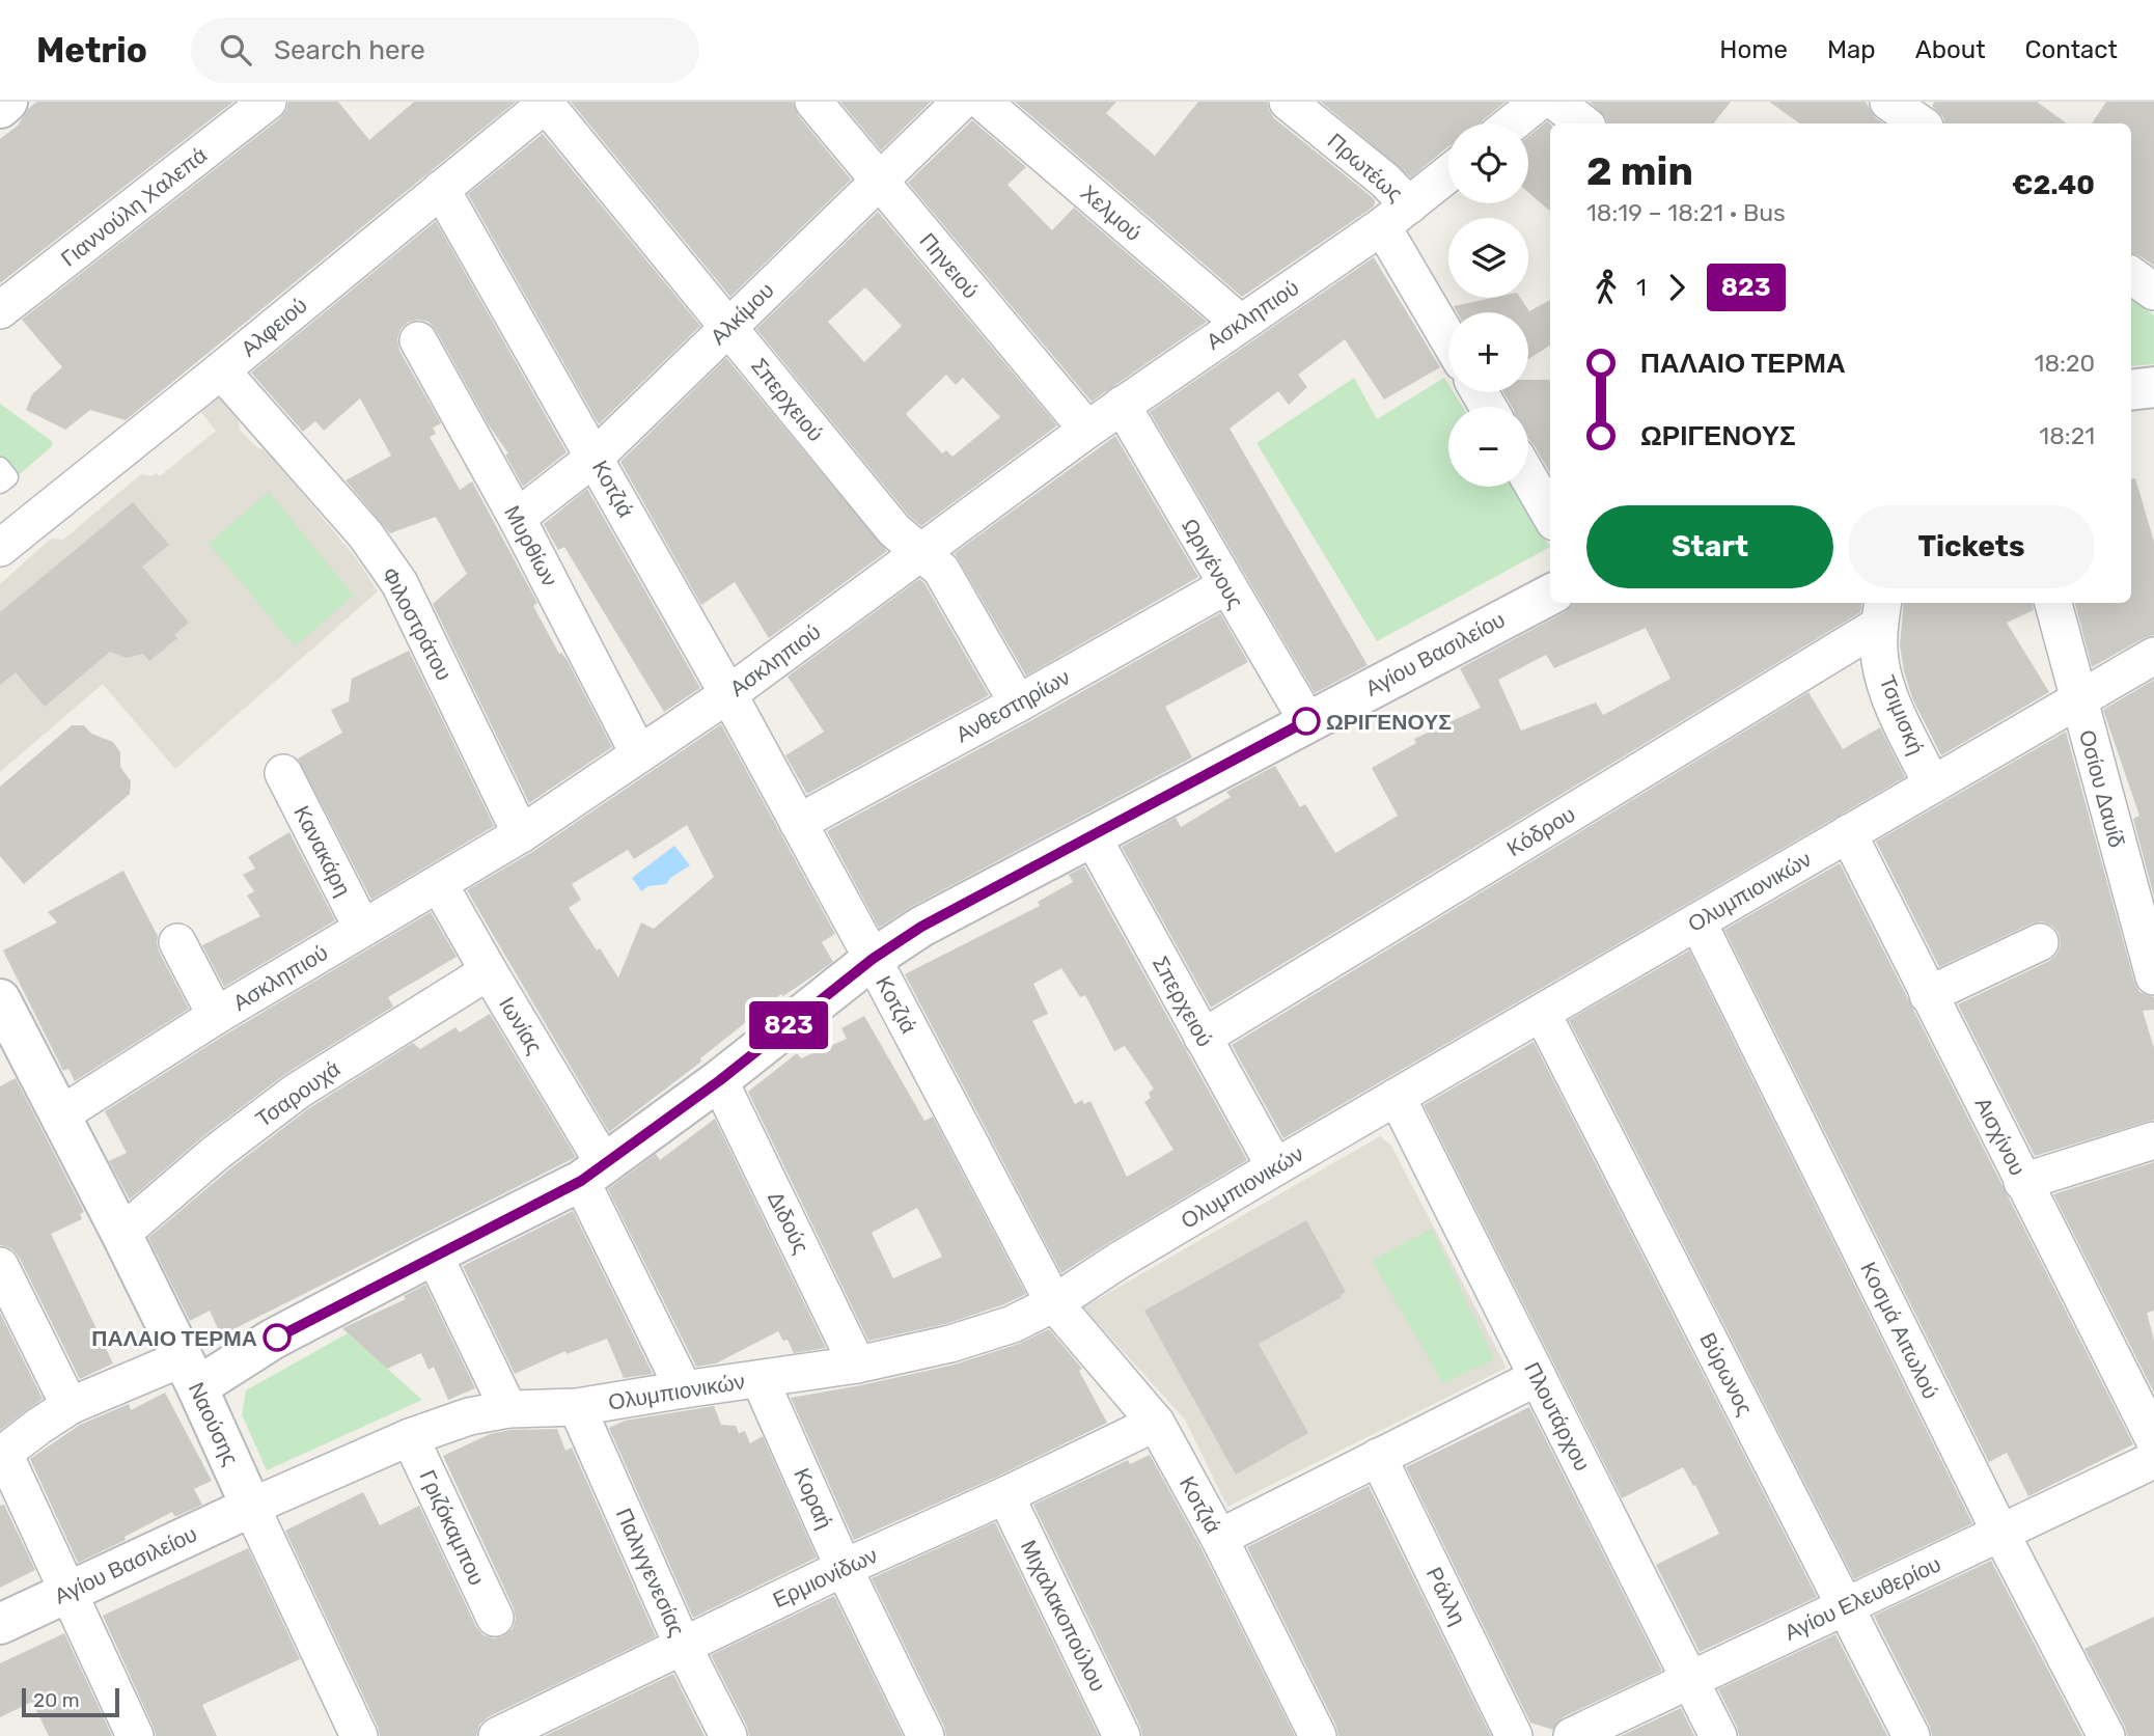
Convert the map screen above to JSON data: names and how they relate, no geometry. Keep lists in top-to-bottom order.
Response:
{
  "streets": {
    "street": [
      "Πρωτέως",
      "Γιαννούλη Χαλεπά",
      "Χελμού",
      "Πηνειού",
      "Αλκίμου",
      "Ασκληπιού",
      "Αλφειού",
      "Σπερχειού",
      "Κοτζιά",
      "Μυρθίων",
      "Ωριγένους",
      "Φιλοστράτου",
      "Αγίου Βασιλείου",
      "Ανθεστηρίων",
      "Τσιμισκή",
      "Οσίου Δαυίδ",
      "Κόδρου",
      "Κανακάρη",
      "Ολυμπιονικών",
      "Ιωνίας",
      "Τσαρουχά",
      "Αισχίνου",
      "Διδούς",
      "Κοσμά Αιτωλού",
      "Βύρωνος",
      "Πλουτάρχου",
      "Ναούσης",
      "Κοραή",
      "Γριζόκαμπου",
      "Παλιγγενεσίας",
      "Ερμιονίδων",
      "Ράλλη",
      "Αγίου Ελευθερίου",
      "Μιχαλακοπούλου"
    ]
  },
  "crossings": [
    ["Πρωτέως", "Ασκληπιού"],
    ["Χελμού", "Ασκληπιού"],
    ["Πηνειού", "Αλκίμου"],
    ["Πηνειού", "Ασκληπιού"],
    ["Αλκίμου", "Σπερχειού"],
    ["Αλκίμου", "Κοτζιά"],
    ["Αλκίμου", "Μυρθίων"],
    ["Ασκληπιού", "Σπερχειού"],
    ["Ασκληπιού", "Κοτζιά"],
    ["Ασκληπιού", "Μυρθίων"],
    ["Ασκληπιού", "Ωριγένους"],
    ["Ασκληπιού", "Φιλοστράτου"],
    ["Ασκληπιού", "Κανακάρη"],
    ["Ασκληπιού", "Ιωνίας"],
    ["Ασκληπιού", "Ναούσης"],
    ["Αλφειού", "Σπερχειού"],
    ["Αλφειού", "Κοτζιά"],
    ["Αλφειού", "Φιλοστράτου"],
    ["Σπερχειού", "Αγίου Βασιλείου"],
    ["Σπερχειού", "Ανθεστηρίων"],
    ["Σπερχειού", "Κόδρου"],
    ["Σπερχειού", "Ολυμπιονικών"],
    ["Κοτζιά", "Αγίου Βασιλείου"],
    ["Κοτζιά", "Ανθεστηρίων"],
    ["Κοτζιά", "Ολυμπιονικών"],
    ["Κοτζιά", "Ερμιονίδων"],
    ["Ωριγένους", "Αγίου Βασιλείου"],
    ["Ωριγένους", "Ανθεστηρίων"],
    ["Αγίου Βασιλείου", "Ολυμπιονικών"],
    ["Αγίου Βασιλείου", "Ιωνίας"],
    ["Αγίου Βασιλείου", "Διδούς"],
    ["Αγίου Βασιλείου", "Ναούσης"],
    ["Τσιμισκή", "Κόδρου"],
    ["Τσιμισκή", "Ολυμπιονικών"],
    ["Οσίου Δαυίδ", "Ολυμπιονικών"],
    ["Ολυμπιονικών", "Ιωνίας"],
    ["Ολυμπιονικών", "Αισχίνου"],
    ["Ολυμπιονικών", "Διδούς"],
    ["Ολυμπιονικών", "Κοσμά Αιτωλού"],
    ["Ολυμπιονικών", "Βύρωνος"],
    ["Ολυμπιονικών", "Πλουτάρχου"],
    ["Ολυμπιονικών", "Ναούσης"],
    ["Ολυμπιονικών", "Κοραή"],
    ["Ολυμπιονικών", "Γριζόκαμπου"],
    ["Ολυμπιονικών", "Παλιγγενεσίας"],
    ["Ιωνίας", "Τσαρουχά"],
    ["Τσαρουχά", "Ναούσης"],
    ["Κοσμά Αιτωλού", "Αγίου Ελευθερίου"],
    ["Βύρωνος", "Αγίου Ελευθερίου"],
    ["Πλουτάρχου", "Αγίου Ελευθερίου"],
    ["Κοραή", "Ερμιονίδων"],
    ["Παλιγγενεσίας", "Ερμιονίδων"],
    ["Ερμιονίδων", "Μιχαλακοπούλου"]
  ],
  "places": ["ΩΡΙΓΕΝΟΥΣ", "ΠΑΛΑΙΟ ΤΕΡΜΑ"],
  "lines": ["bus line 823"],
  "scale_bar": "20 m",
  "page": {
    "header": "Metrio",
    "search": "Search here",
    "nav": [
      "Home",
      "Map",
      "About",
      "Contact"
    ],
    "on_map": "823",
    "map_buttons": ["+", "−"],
    "heading": ["2 min", "18:19 – 18:21 · Bus", "€2.40"],
    "legs": ["1", "823"],
    "list": [
      {
        "name": "ΠΑΛΑΙΟ ΤΕΡΜΑ",
        "value": "18:20"
      },
      {
        "name": "ΩΡΙΓΕΝΟΥΣ",
        "value": "18:21"
      }
    ],
    "buttons": ["Start", "Tickets"],
    "scale": "20 m"
  }
}
